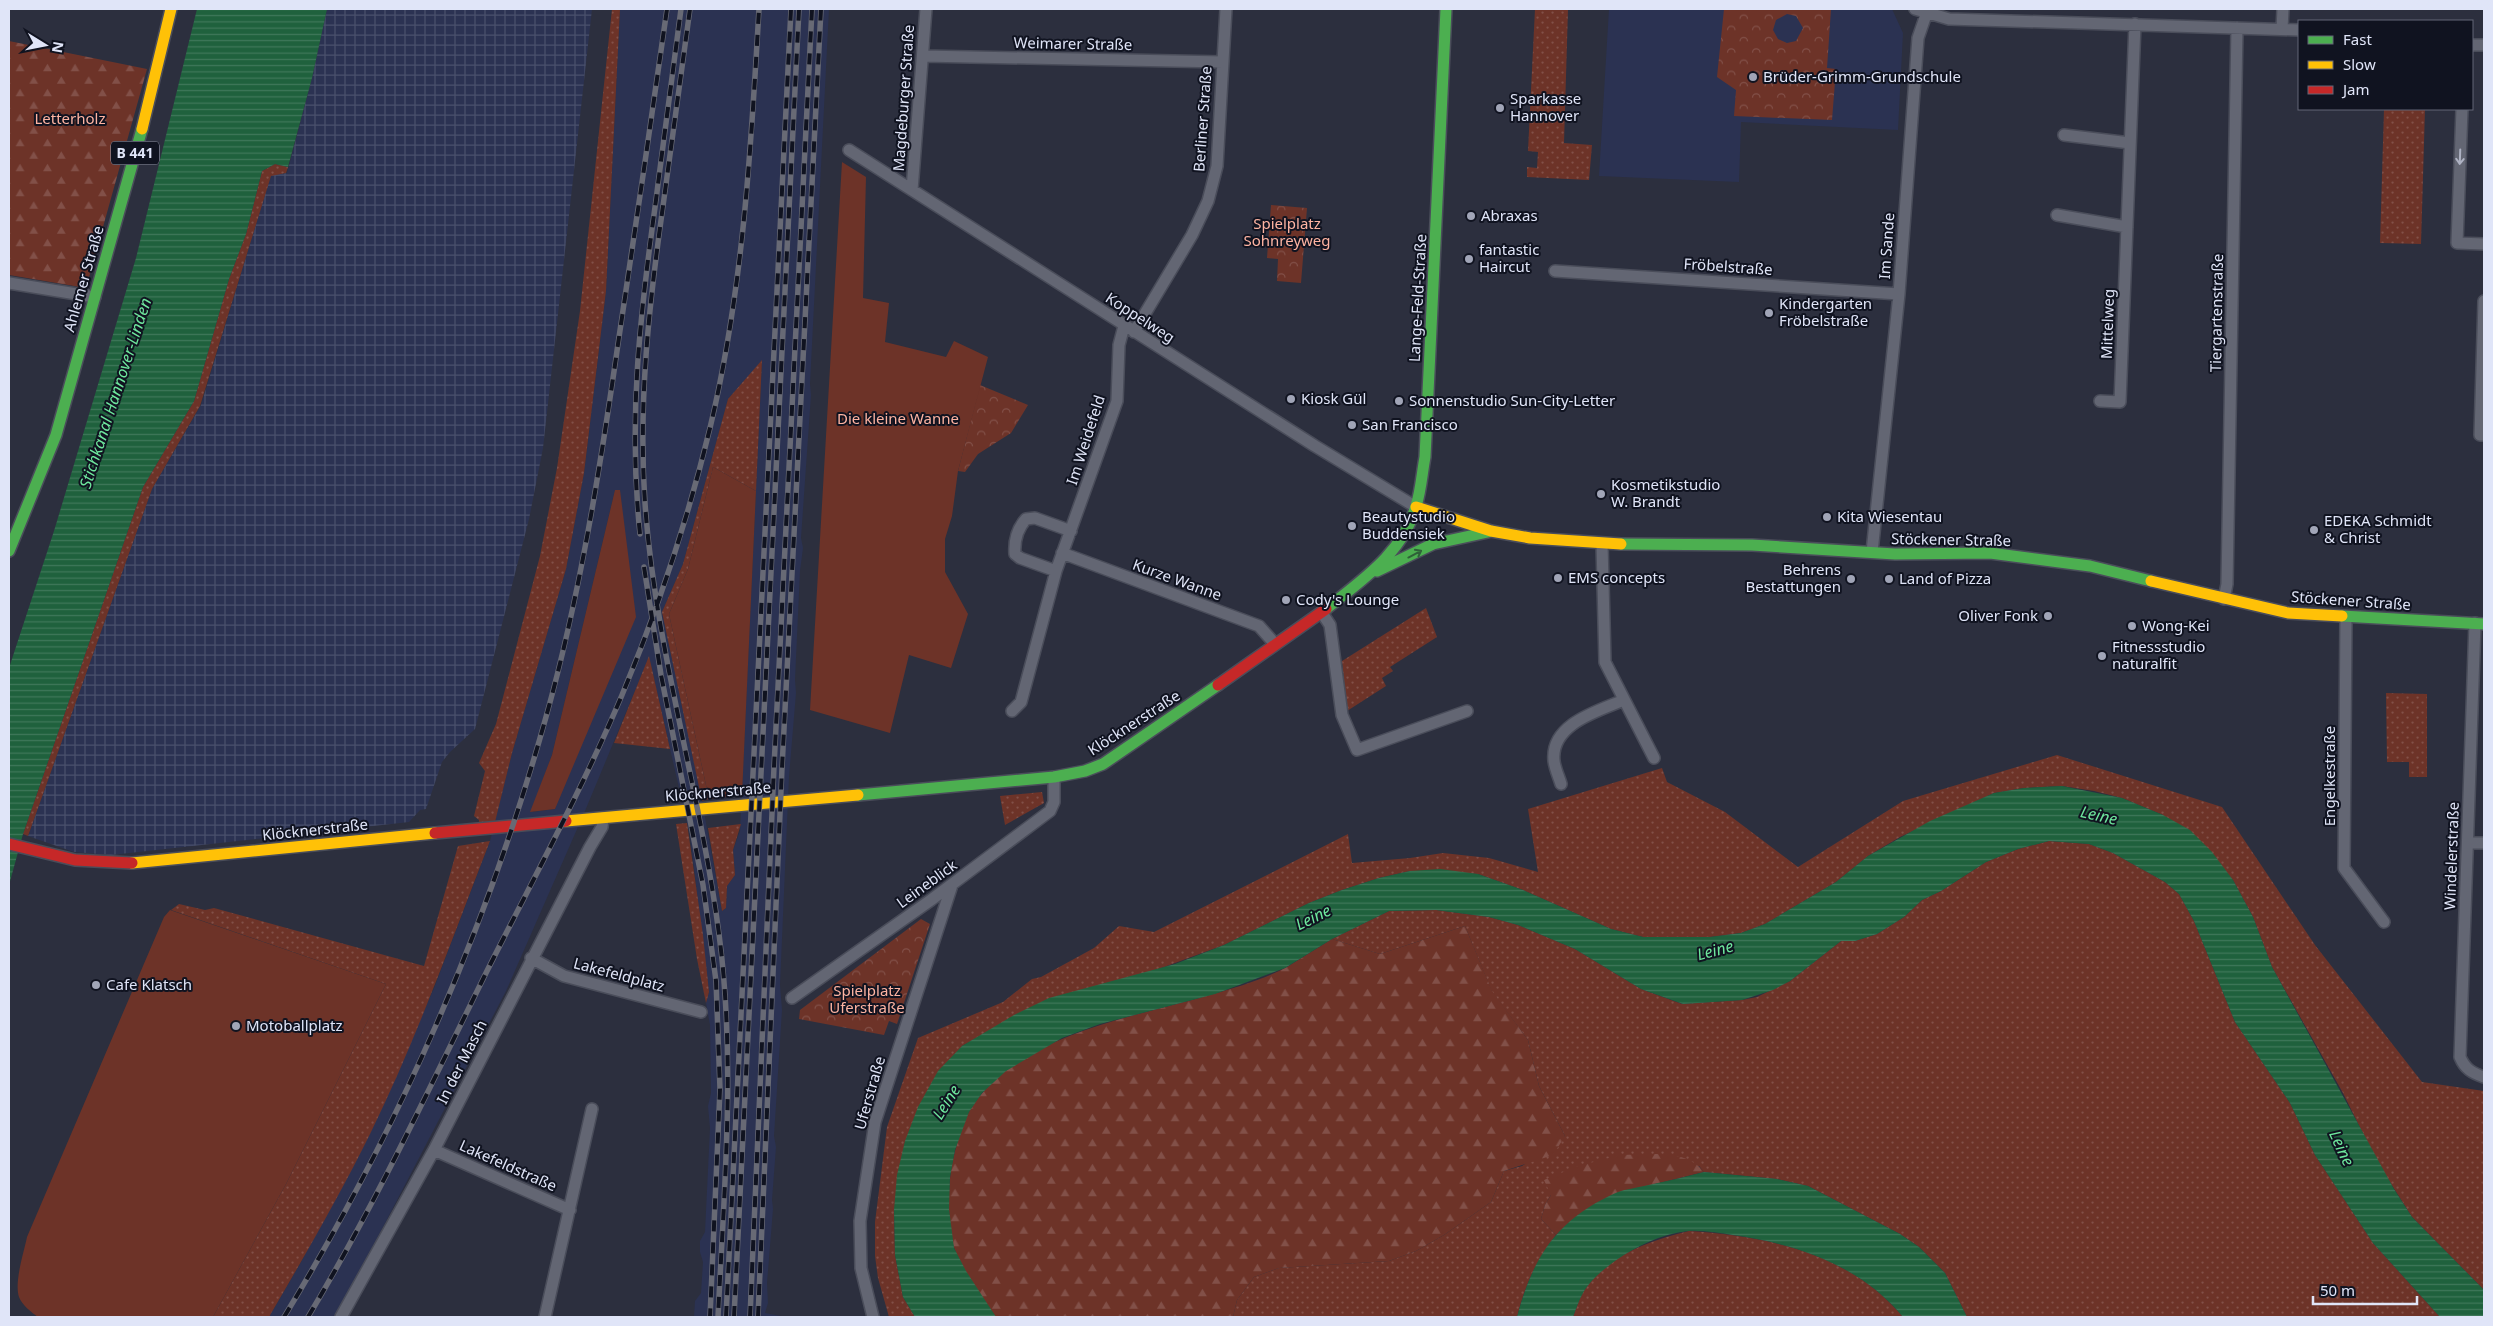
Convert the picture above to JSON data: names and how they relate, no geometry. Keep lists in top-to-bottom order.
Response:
{
  "streets": {
    "main road": [
      "B 441",
      "Ahlemer Straße",
      "Lange-Feld-Straße",
      "Stöckener Straße",
      "Klöcknerstraße"
    ],
    "street": [
      "Weimarer Straße",
      "Magdeburger Straße",
      "Berliner Straße",
      "Im Sande",
      "Fröbelstraße",
      "Tiergartenstraße",
      "Koppelweg",
      "Mittelweg",
      "Im Weidefeld",
      "Kurze Wanne",
      "Engelkestraße",
      "Windelerstraße",
      "Leineblick",
      "Lakefeldplatz",
      "In der Masch",
      "Uferstraße",
      "Lakefeldstraße"
    ]
  },
  "crossings": [
    ["Weimarer Straße", "Magdeburger Straße"],
    ["Weimarer Straße", "Berliner Straße"],
    ["Magdeburger Straße", "Koppelweg"],
    ["Berliner Straße", "Koppelweg"],
    ["Berliner Straße", "Im Weidefeld"],
    ["Im Sande", "Fröbelstraße"],
    ["Im Sande", "Stöckener Straße"],
    ["Lange-Feld-Straße", "Koppelweg"],
    ["Lange-Feld-Straße", "Stöckener Straße"],
    ["Lange-Feld-Straße", "Klöcknerstraße"],
    ["Tiergartenstraße", "Stöckener Straße"],
    ["Koppelweg", "Im Weidefeld"],
    ["Koppelweg", "Stöckener Straße"],
    ["Im Weidefeld", "Kurze Wanne"],
    ["Stöckener Straße", "Engelkestraße"],
    ["Stöckener Straße", "Windelerstraße"],
    ["Kurze Wanne", "Klöcknerstraße"],
    ["Klöcknerstraße", "Leineblick"],
    ["Klöcknerstraße", "In der Masch"],
    ["Leineblick", "Uferstraße"],
    ["Lakefeldplatz", "In der Masch"],
    ["In der Masch", "Lakefeldstraße"]
  ],
  "water": ["Stichkanal Hannover-Linden", "Leine"],
  "parks": [
    "Letterholz",
    "Spielplatz Sohnreyweg",
    "Die kleine Wanne",
    "Spielplatz Uferstraße"
  ],
  "places": [
    "Brüder-Grimm-Grundschule",
    "Sparkasse Hannover",
    "Abraxas",
    "fantastic Haircut",
    "Kindergarten Fröbelstraße",
    "Kiosk Gül",
    "Sonnenstudio Sun-City-Letter",
    "San Francisco",
    "Kosmetikstudio W. Brandt",
    "Kita Wiesentau",
    "Beautystudio Buddensiek",
    "EDEKA Schmidt & Christ",
    "EMS concepts",
    "Behrens Bestattungen",
    "Land of Pizza",
    "Cody's Lounge",
    "Oliver Fonk",
    "Wong-Kei",
    "Fitnessstudio naturalfit",
    "Cafe Klatsch",
    "Motoballplatz"
  ],
  "legend": ["Fast", "Slow", "Jam"],
  "scale_bar": "50 m",
  "north": "right"
}
